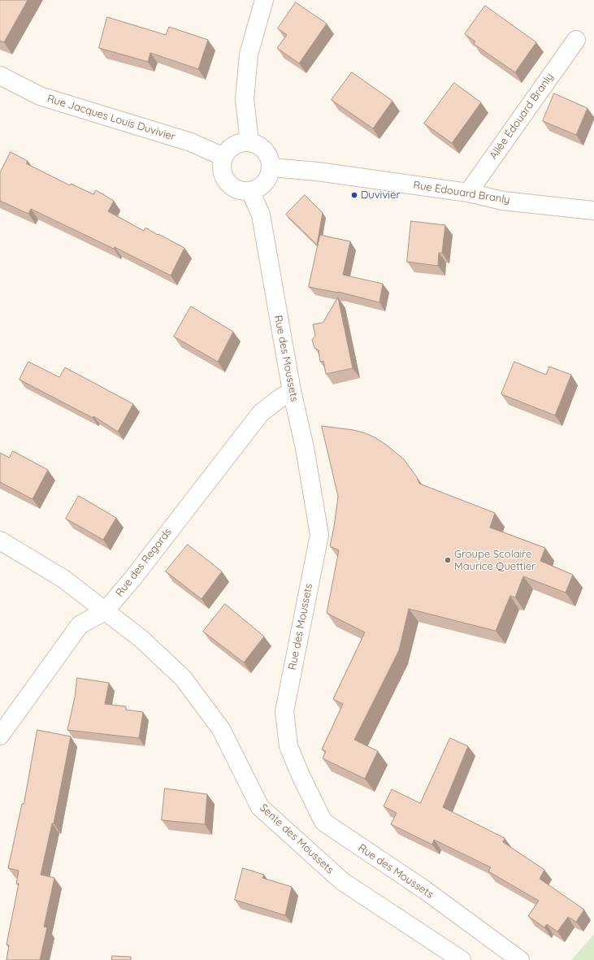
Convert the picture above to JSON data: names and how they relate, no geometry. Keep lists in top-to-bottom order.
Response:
{
  "streets": {
    "street": [
      "Allée Édouard Branly",
      "Rue Jacques Louis Duvivier",
      "Rue Edouard Branly",
      "Rue des Moussets",
      "Rue des Regards",
      "Sente des Moussets"
    ]
  },
  "crossings": [
    ["Allée Édouard Branly", "Rue Edouard Branly"],
    ["Rue Jacques Louis Duvivier", "Rue Edouard Branly"],
    ["Rue Jacques Louis Duvivier", "Rue des Moussets"],
    ["Rue Edouard Branly", "Rue des Moussets"],
    ["Rue des Moussets", "Rue des Regards"],
    ["Rue des Regards", "Sente des Moussets"]
  ],
  "places": ["Duvivier", "Groupe Scolaire Maurice Quettier"]
}
